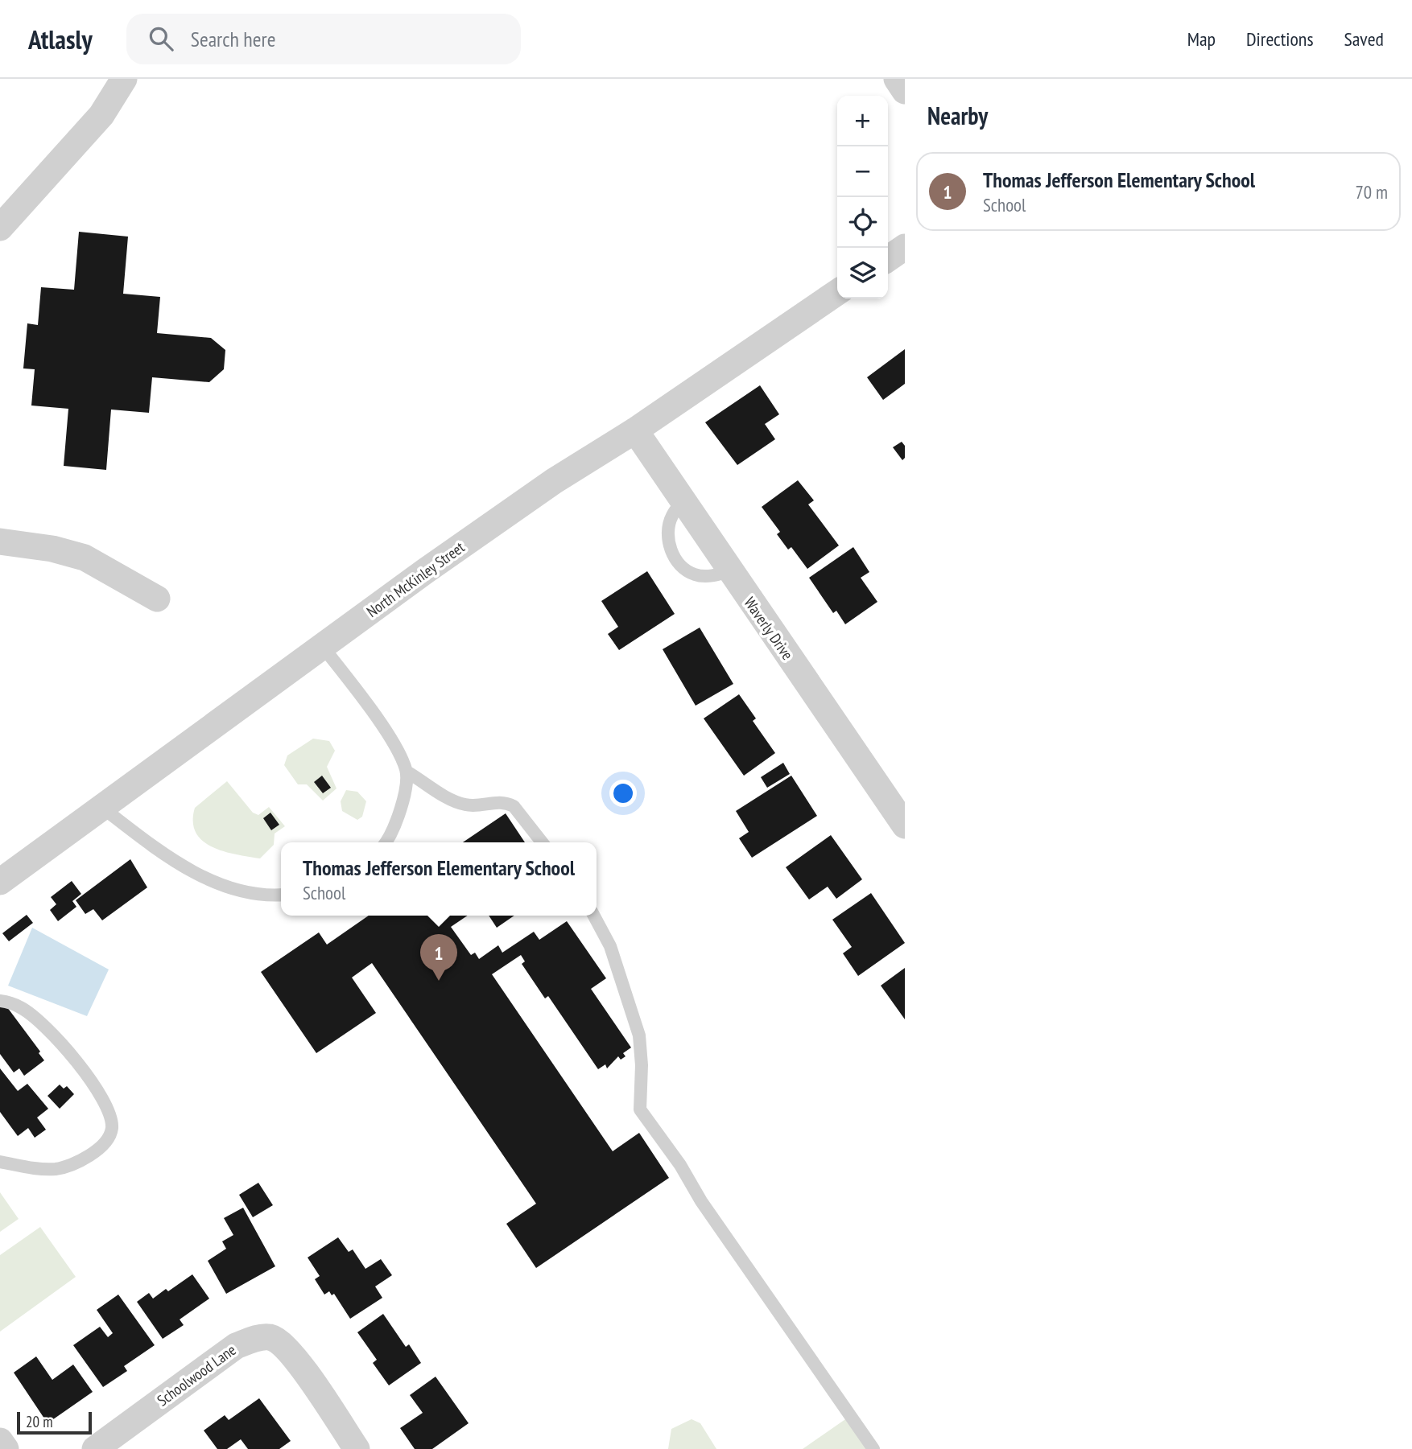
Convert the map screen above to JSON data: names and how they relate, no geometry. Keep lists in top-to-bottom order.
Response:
{
  "streets": {
    "street": ["North McKinley Street", "Waverly Drive", "Schoolwood Lane"]
  },
  "crossings": [
    ["North McKinley Street", "Waverly Drive"]
  ],
  "scale_bar": "20 m",
  "page": {
    "header": "Atlasly",
    "search": "Search here",
    "nav": ["Map", "Directions", "Saved"],
    "heading": "Nearby",
    "map_buttons": ["+", "−"],
    "list": [
      {
        "mark": "1",
        "name": "Thomas Jefferson Elementary School",
        "note": "School",
        "value": "70 m"
      }
    ],
    "popup": ["Thomas Jefferson Elementary School", "School"],
    "pins": "1",
    "scale": "20 m"
  }
}
